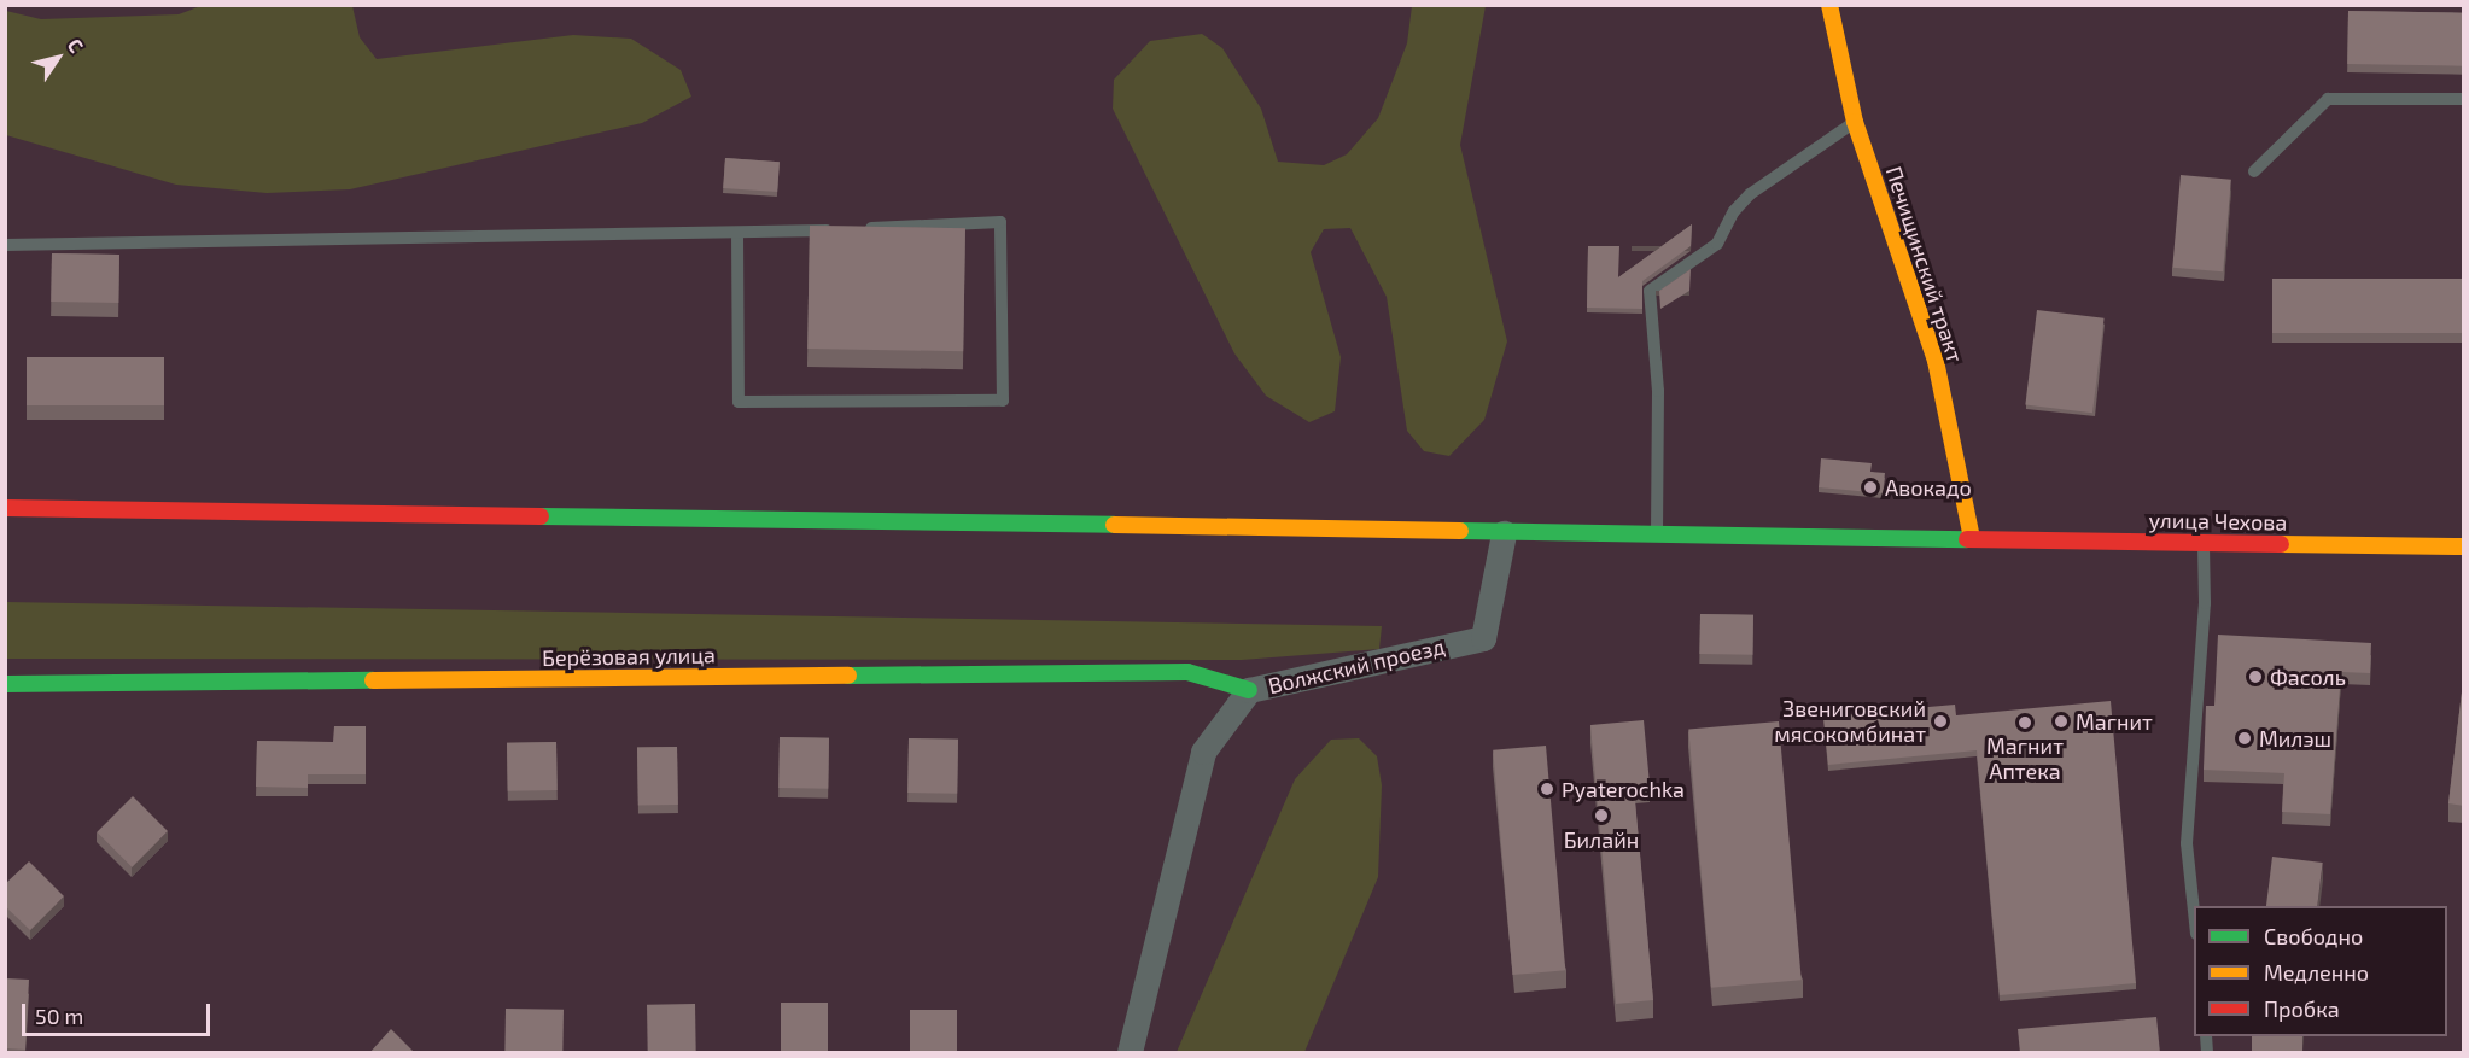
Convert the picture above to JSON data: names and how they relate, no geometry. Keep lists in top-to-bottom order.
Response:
{
  "streets": {
    "street": [
      "Печищинский тракт",
      "улица Чехова",
      "Берёзовая улица",
      "Волжский проезд"
    ]
  },
  "crossings": [
    ["Печищинский тракт", "улица Чехова"],
    ["улица Чехова", "Волжский проезд"],
    ["Берёзовая улица", "Волжский проезд"]
  ],
  "places": [
    "Авокадо",
    "Фасоль",
    "Звениговский мясокомбинат",
    "Магнит",
    "Магнит Аптека",
    "Милэш",
    "Pyaterochka",
    "Билайн"
  ],
  "legend": ["Свободно", "Медленно", "Пробка"],
  "scale_bar": "50 m",
  "north": "top right"
}
